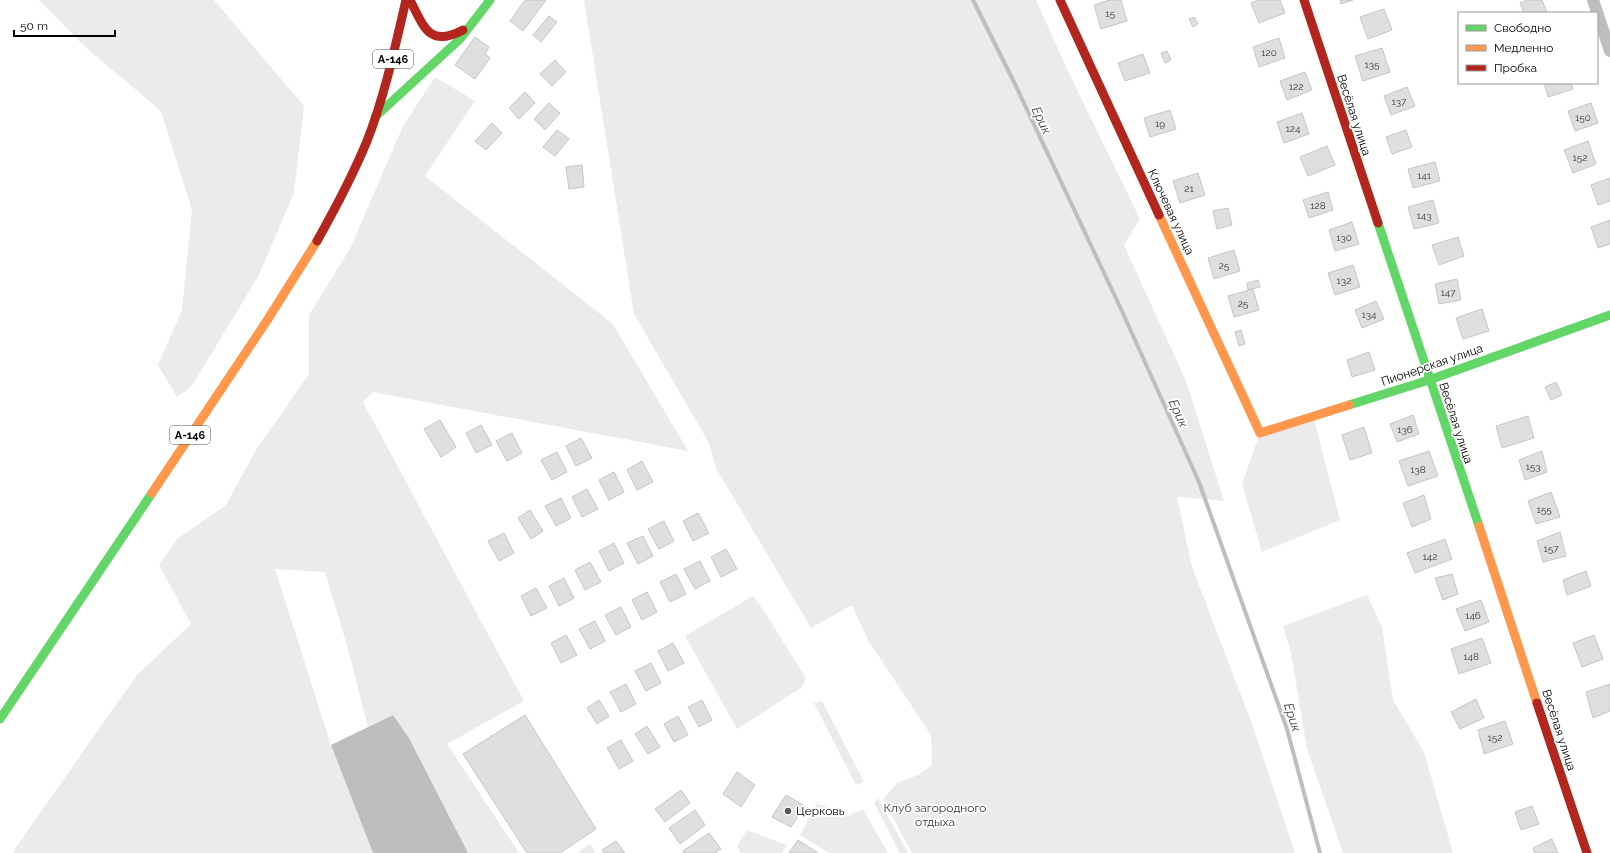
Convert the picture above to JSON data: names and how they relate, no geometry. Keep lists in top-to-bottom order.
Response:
{
  "streets": {
    "main road": [
      "А-146",
      "Весёлая улица",
      "Ключевая улица",
      "Пионерская улица"
    ]
  },
  "crossings": [
    ["Весёлая улица", "Пионерская улица"],
    ["Ключевая улица", "Пионерская улица"]
  ],
  "water": ["Ерик"],
  "parks": ["Клуб загородного отдыха"],
  "places": ["Церковь"],
  "house_numbers": [
    "15",
    "120",
    "135",
    "122",
    "137",
    "150",
    "19",
    "124",
    "152",
    "141",
    "21",
    "128",
    "143",
    "130",
    "25",
    "132",
    "147",
    "25",
    "134",
    "136",
    "153",
    "138",
    "155",
    "157",
    "142",
    "146",
    "148",
    "152"
  ],
  "legend": ["Свободно", "Медленно", "Пробка"],
  "scale_bar": "50 m"
}
